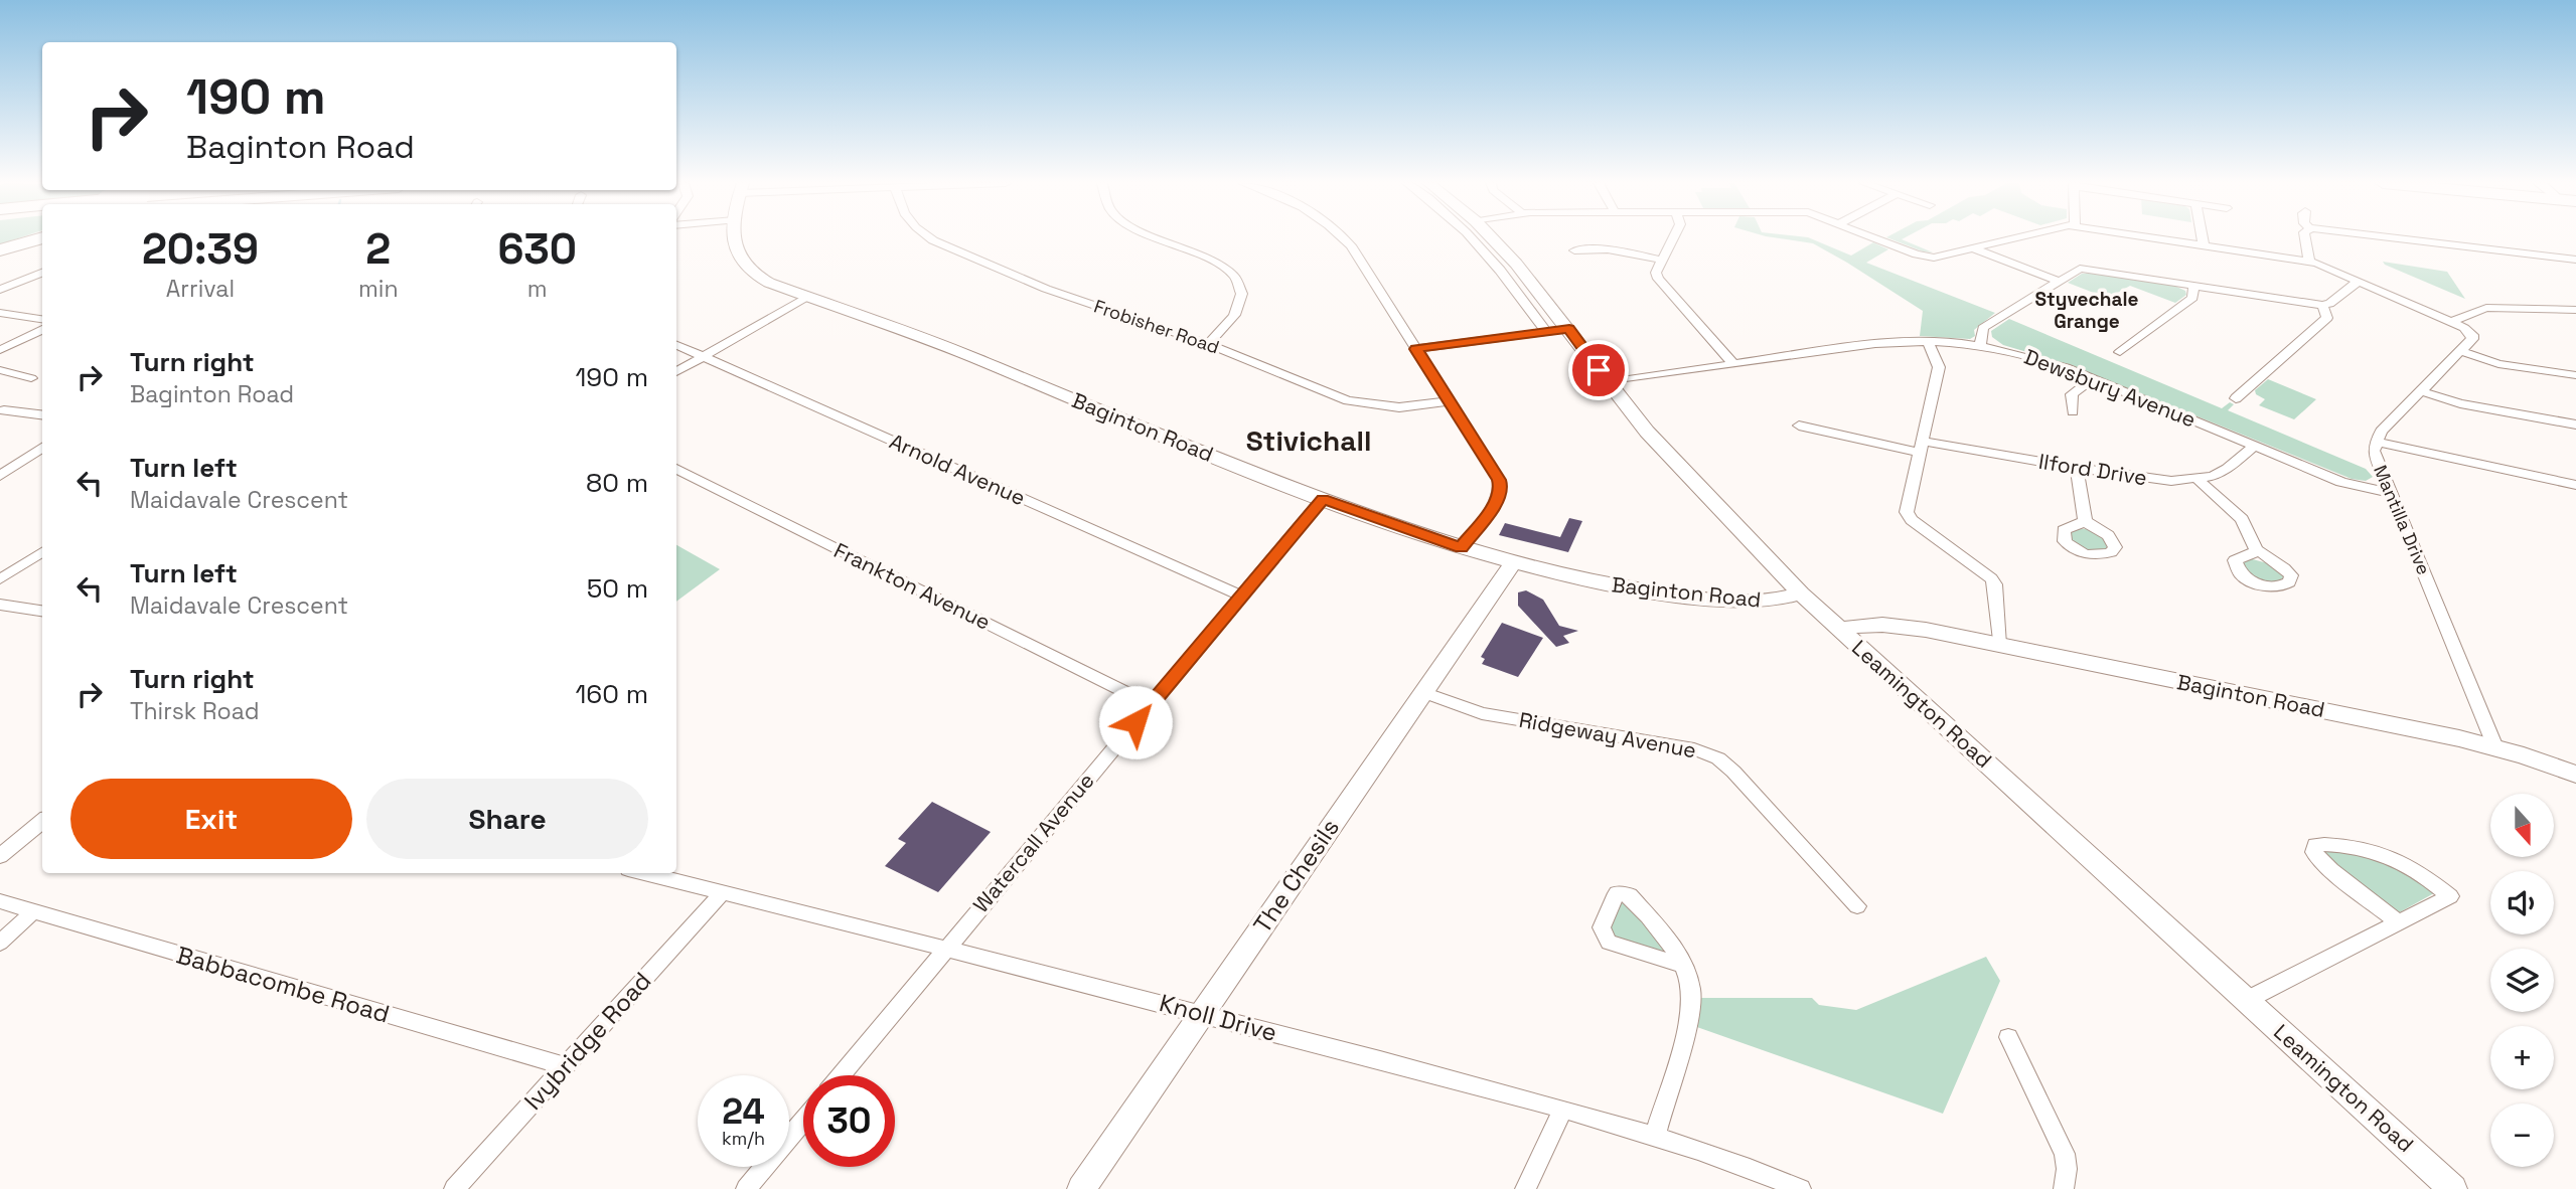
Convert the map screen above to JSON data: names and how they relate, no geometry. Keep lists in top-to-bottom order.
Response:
{
  "streets": {
    "street": [
      "Frobisher Road",
      "Dewsbury Avenue",
      "Baginton Road",
      "Arnold Avenue",
      "Ilford Drive",
      "Mantilla Drive",
      "Frankton Avenue",
      "Leamington Road",
      "Ridgeway Avenue",
      "Watercall Avenue",
      "The Chesils",
      "Babbacombe Road",
      "Knoll Drive",
      "Ivybridge Road"
    ]
  },
  "crossings": [
    ["Dewsbury Avenue", "Ilford Drive"],
    ["Dewsbury Avenue", "Mantilla Drive"],
    ["Dewsbury Avenue", "Leamington Road"],
    ["Baginton Road", "Mantilla Drive"],
    ["Baginton Road", "Leamington Road"],
    ["Baginton Road", "Watercall Avenue"],
    ["Baginton Road", "The Chesils"],
    ["Arnold Avenue", "Watercall Avenue"],
    ["Frankton Avenue", "Watercall Avenue"],
    ["Ridgeway Avenue", "The Chesils"],
    ["Watercall Avenue", "Knoll Drive"],
    ["The Chesils", "Knoll Drive"],
    ["Babbacombe Road", "Ivybridge Road"],
    ["Knoll Drive", "Ivybridge Road"]
  ],
  "districts": ["Styvechale Grange", "Stivichall"],
  "north": "bottom",
  "page": {
    "turn": ["190 m", "Baginton Road"],
    "eta": [
      "20:39",
      "Arrival",
      "2",
      "min",
      "630",
      "m"
    ],
    "list": [
      {
        "name": "Turn right",
        "note": "Baginton Road",
        "value": "190 m"
      },
      {
        "name": "Turn left",
        "note": "Maidavale Crescent",
        "value": "80 m"
      },
      {
        "name": "Turn left",
        "note": "Maidavale Crescent",
        "value": "50 m"
      },
      {
        "name": "Turn right",
        "note": "Thirsk Road",
        "value": "160 m"
      }
    ],
    "buttons": ["Exit", "Share"],
    "map_buttons": ["+", "−"],
    "speed": "24 km/h",
    "limit": "30"
  }
}
